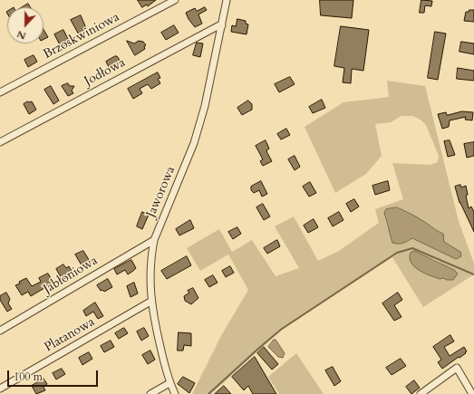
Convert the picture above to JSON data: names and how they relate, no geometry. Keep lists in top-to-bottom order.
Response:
{
  "streets": {
    "street": [
      "Brzoskwiniowa",
      "Jodłowa",
      "Jaworowa",
      "Jabłoniowa",
      "Platanowa"
    ]
  },
  "crossings": [
    ["Jodłowa", "Jaworowa"],
    ["Jaworowa", "Jabłoniowa"],
    ["Jaworowa", "Platanowa"]
  ],
  "scale_bar": "100 m",
  "north": "bottom"
}
